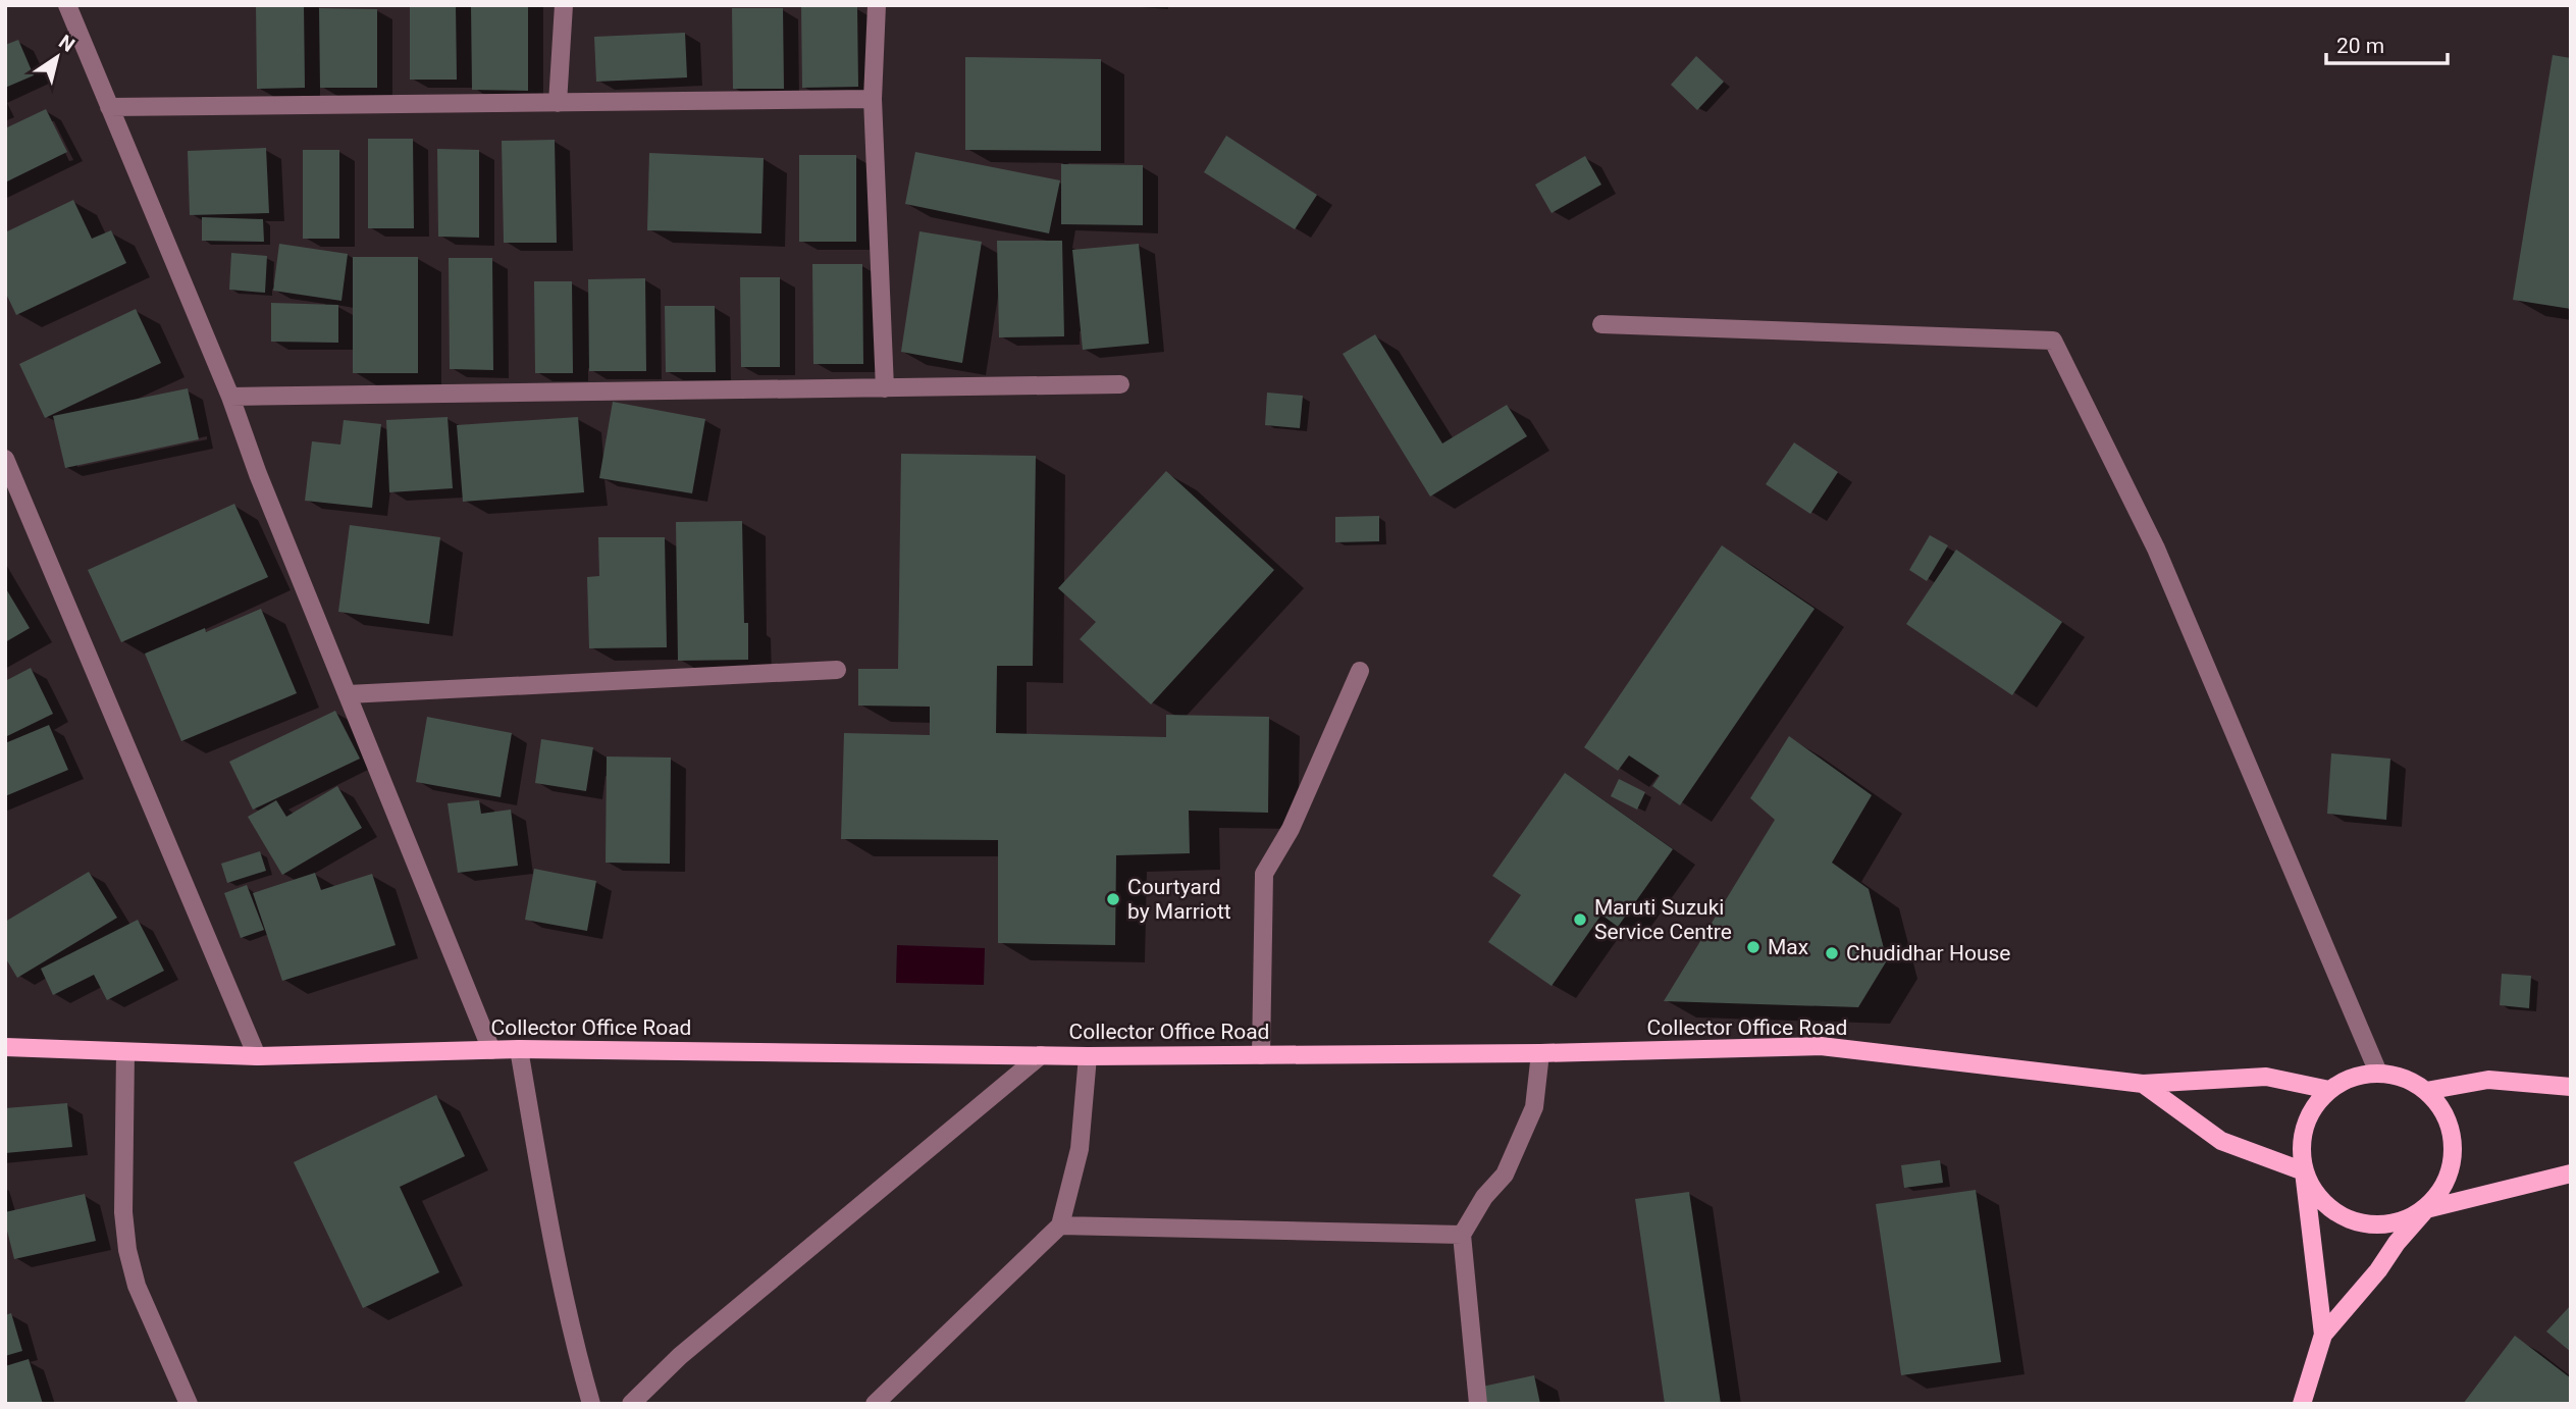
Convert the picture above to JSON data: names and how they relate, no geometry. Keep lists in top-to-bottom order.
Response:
{
  "streets": {
    "main road": ["Collector Office Road"]
  },
  "places": [
    "Courtyard by Marriott",
    "Maruti Suzuki Service Centre",
    "Max",
    "Chudidhar House"
  ],
  "scale_bar": "20 m",
  "north": "top right"
}
